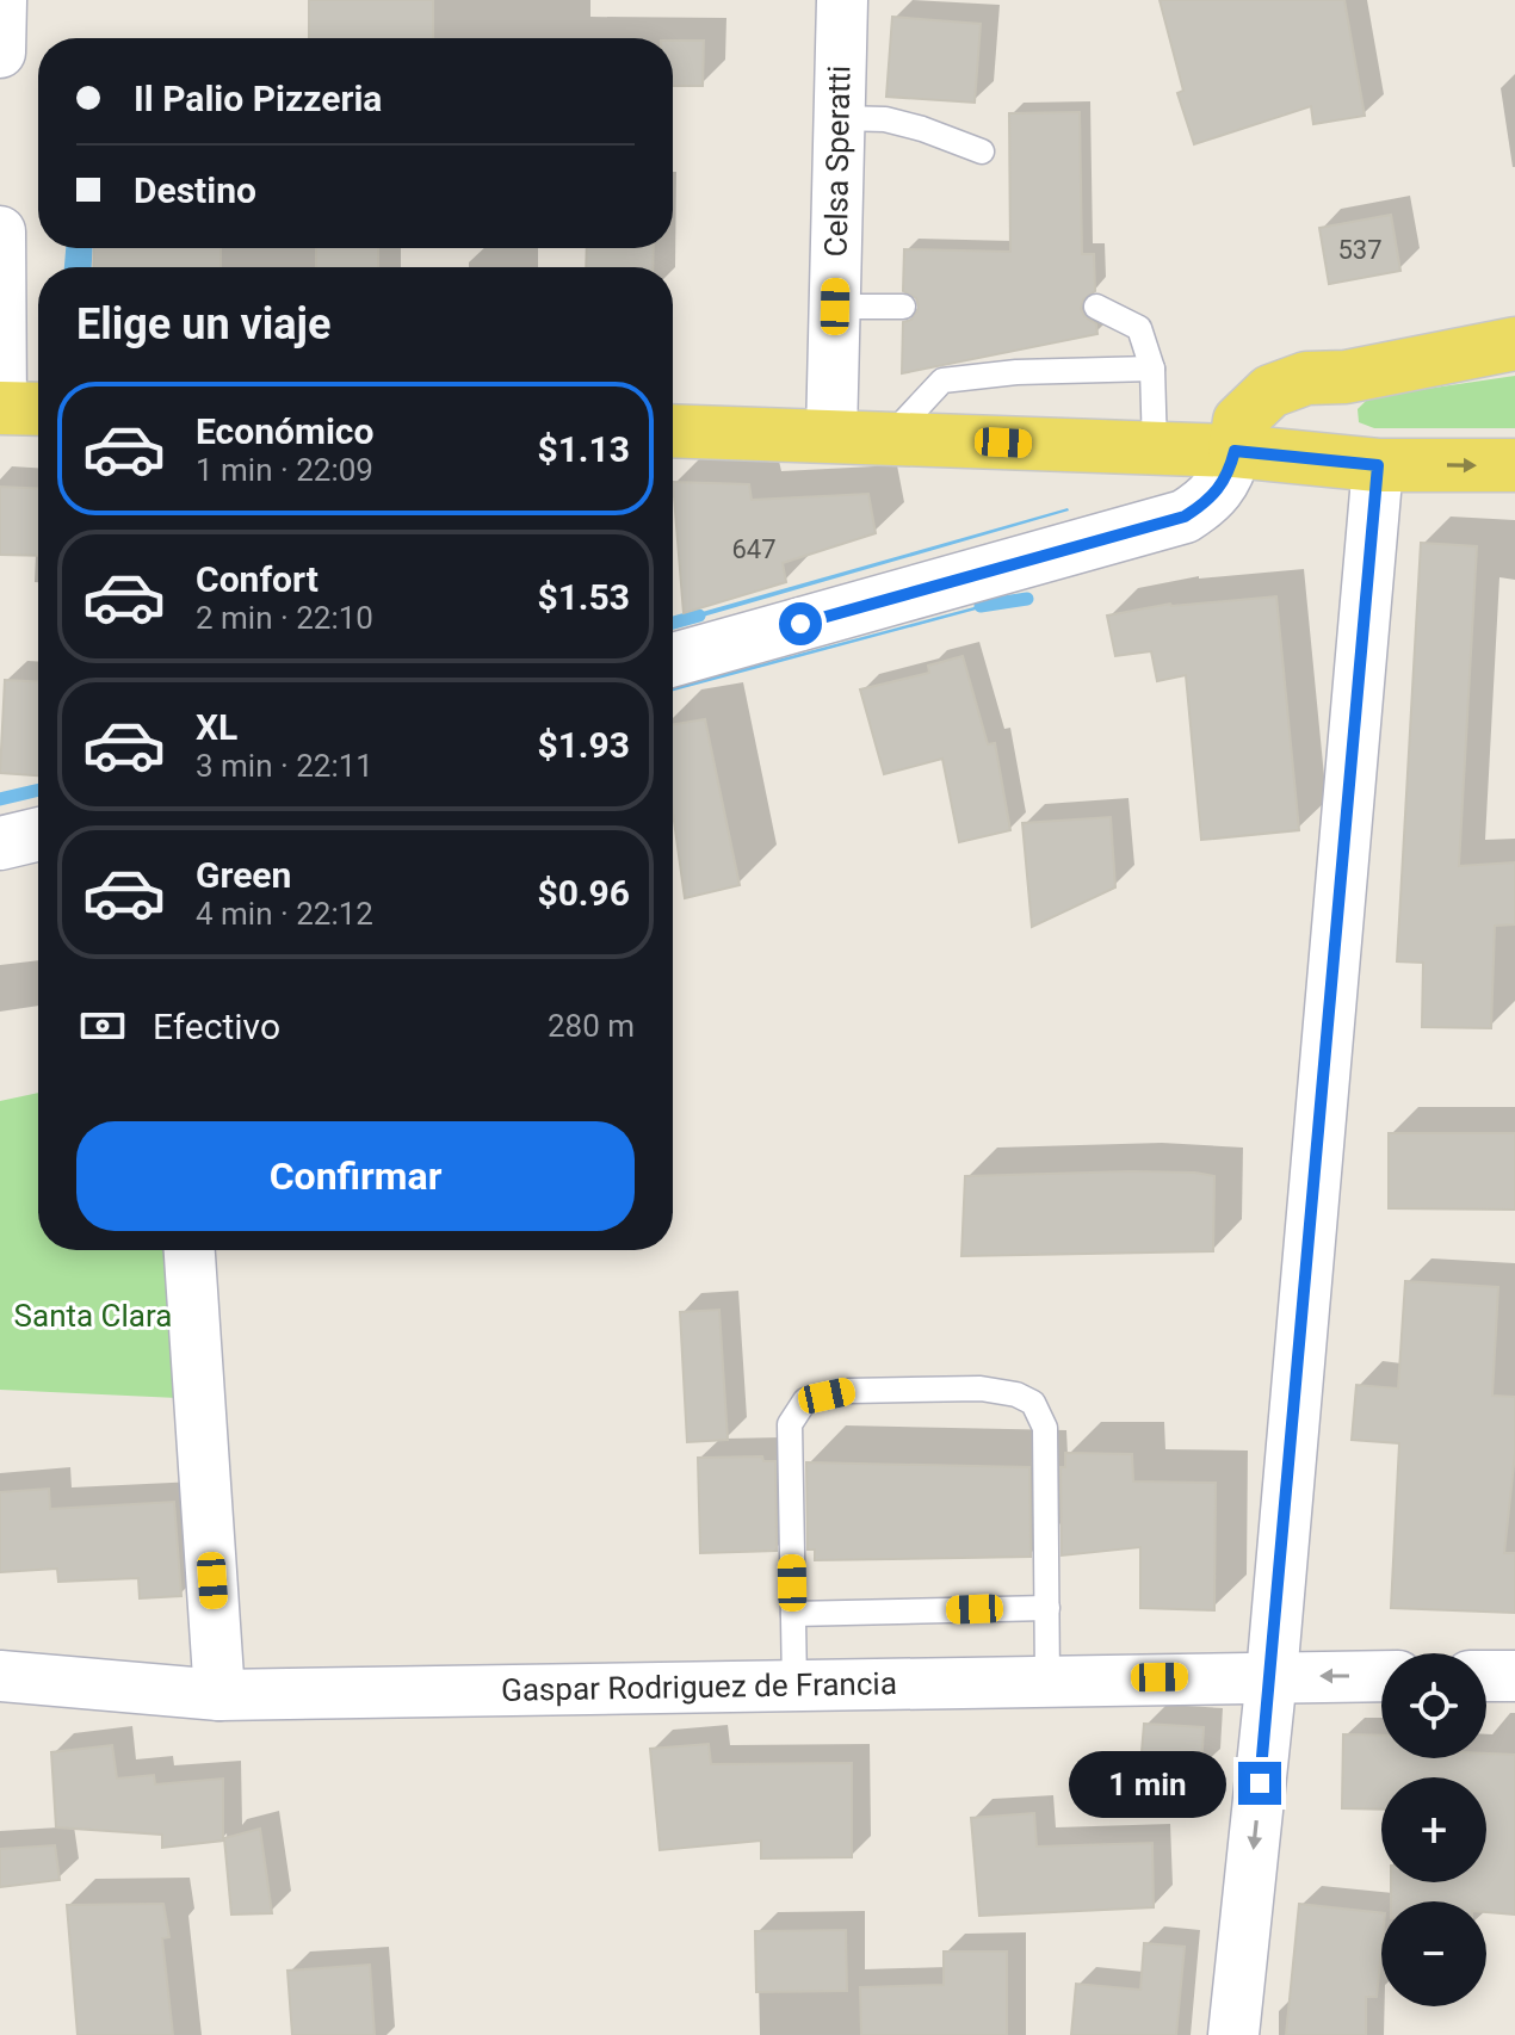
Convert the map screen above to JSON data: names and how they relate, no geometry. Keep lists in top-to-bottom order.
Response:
{
  "streets": {
    "street": ["Celsa Speratti", "Gaspar Rodriguez de Francia"]
  },
  "parks": ["Santa Clara"],
  "house_numbers": ["537", "647"],
  "page": {
    "banner": ["Il Palio Pizzeria", "Destino"],
    "heading": "Elige un viaje",
    "list": [
      {
        "name": "Económico",
        "note": "1 min · 22:09",
        "value": "$1.13"
      },
      {
        "name": "Confort",
        "note": "2 min · 22:10",
        "value": "$1.53"
      },
      {
        "name": "XL",
        "note": "3 min · 22:11",
        "value": "$1.93"
      },
      {
        "name": "Green",
        "note": "4 min · 22:12",
        "value": "$0.96"
      }
    ],
    "pay": ["Efectivo", "280 m"],
    "buttons": "Confirmar",
    "map_buttons": ["+", "−"],
    "bubble": "1 min"
  }
}
